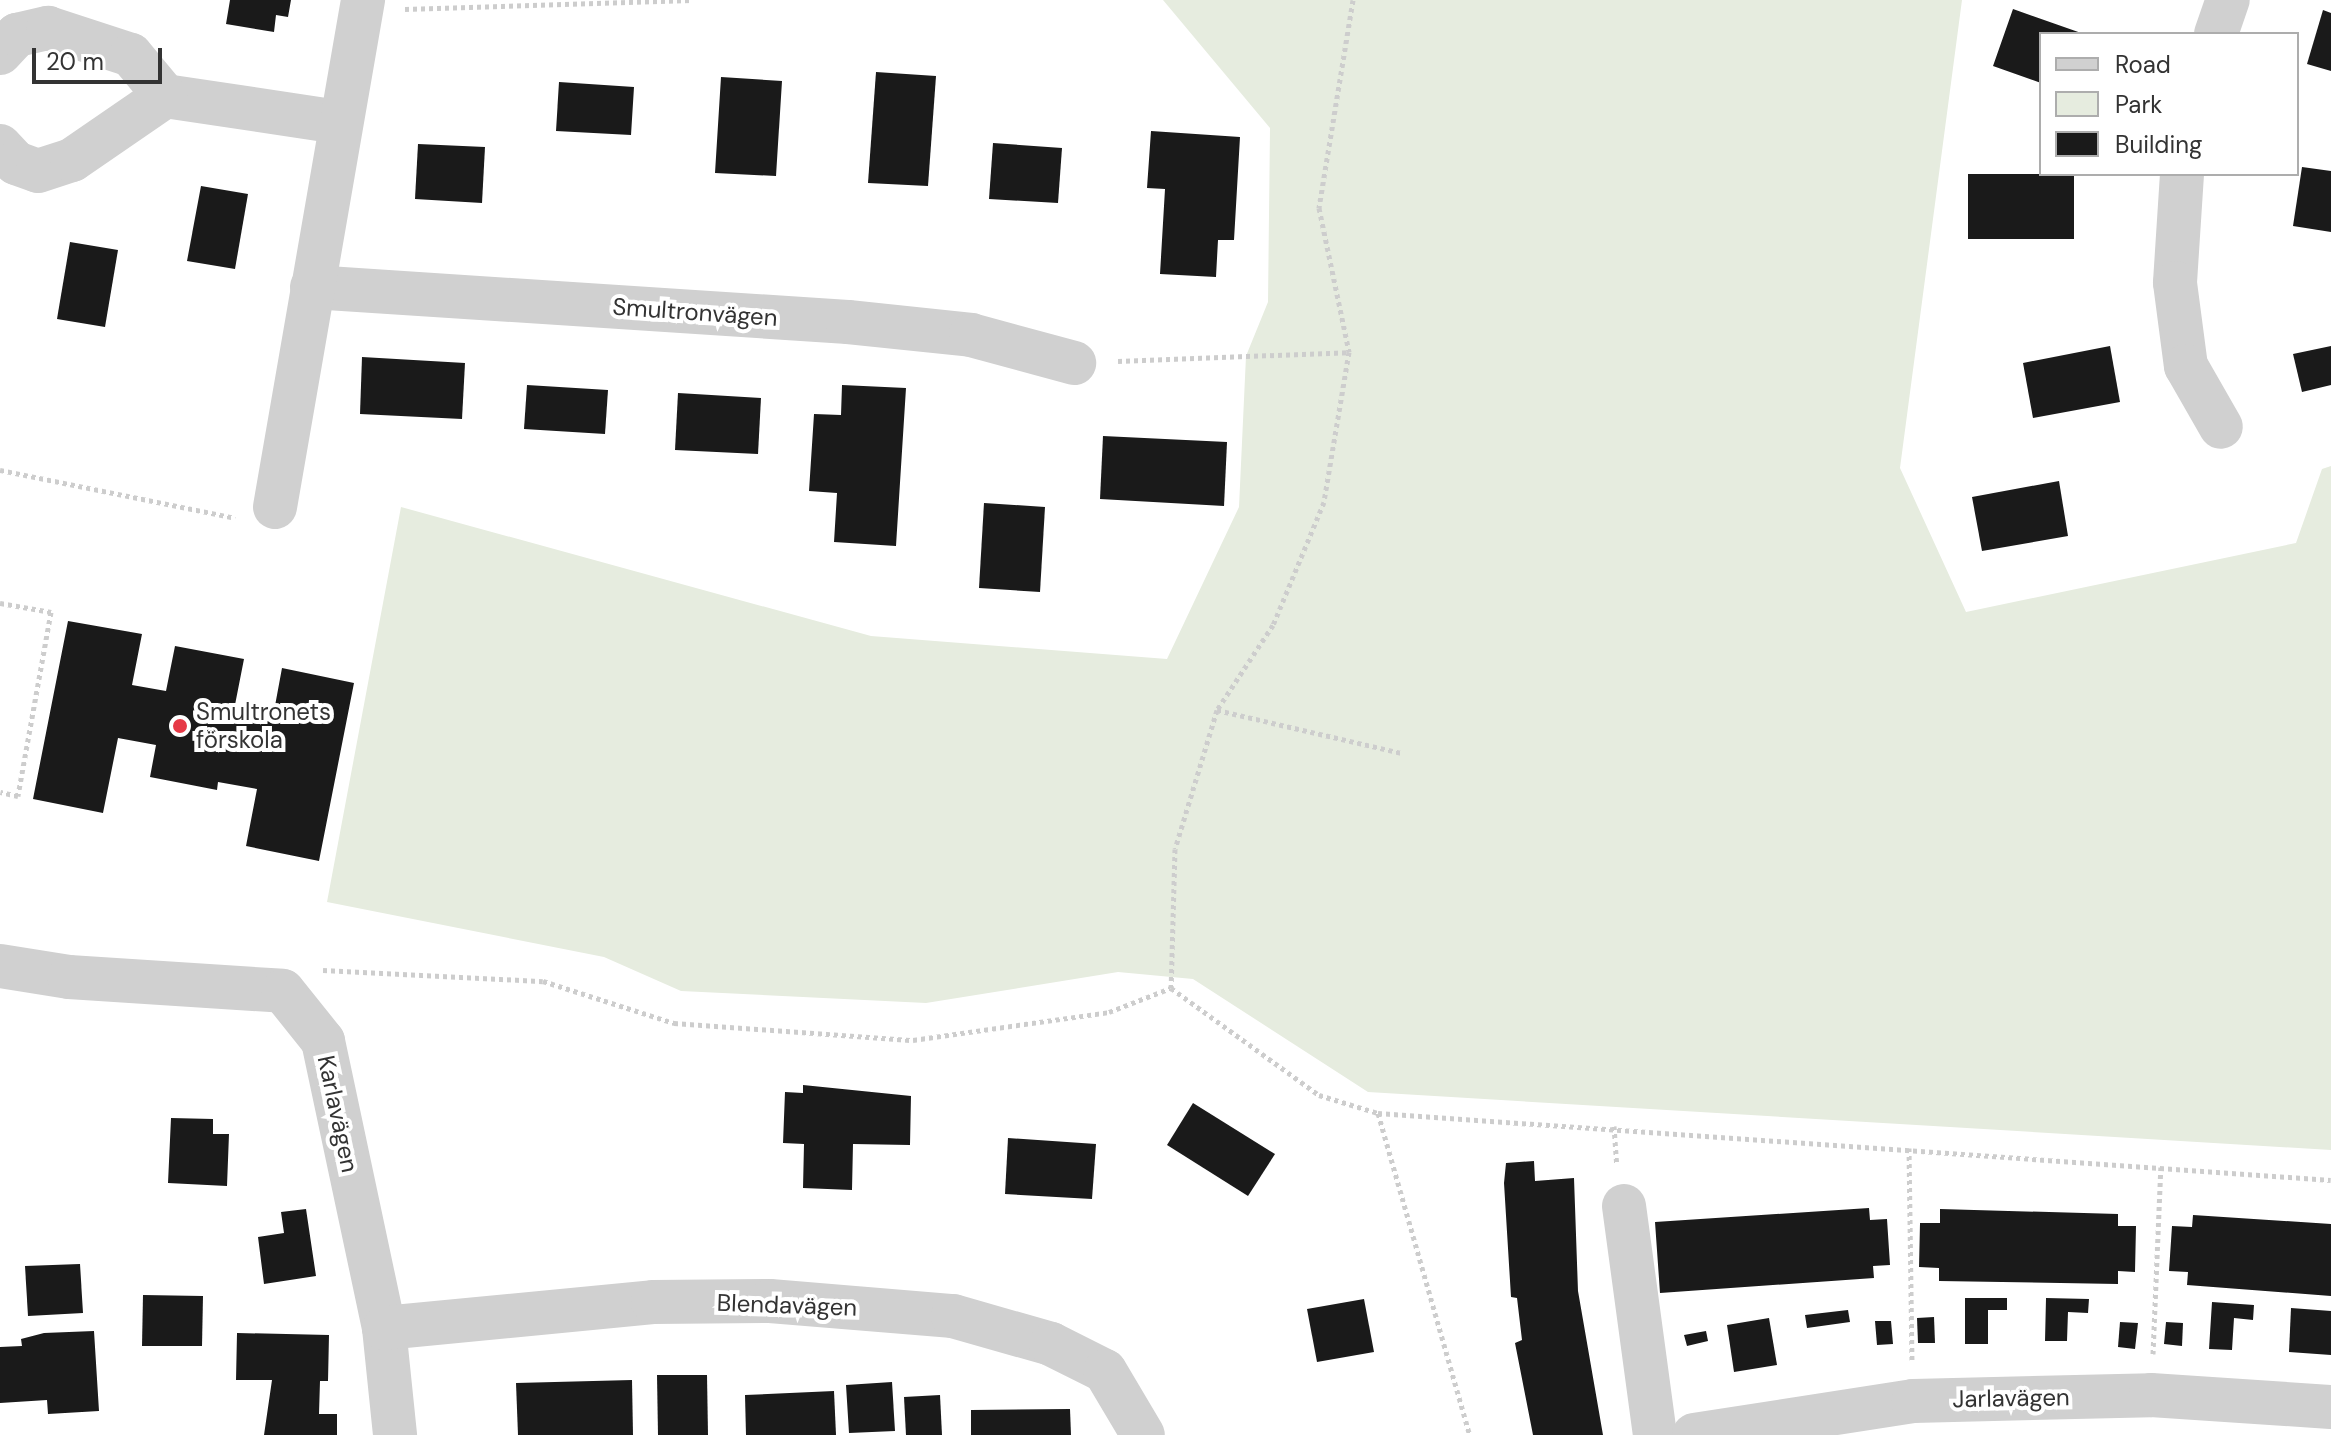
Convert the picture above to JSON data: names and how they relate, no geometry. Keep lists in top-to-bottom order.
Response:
{
  "streets": {
    "street": [
      "Smultronvägen",
      "Karlavägen",
      "Blendavägen",
      "Jarlavägen"
    ]
  },
  "crossings": [
    ["Karlavägen", "Blendavägen"]
  ],
  "places": ["Smultronets förskola"],
  "legend": ["Road", "Park", "Building"],
  "scale_bar": "20 m"
}
